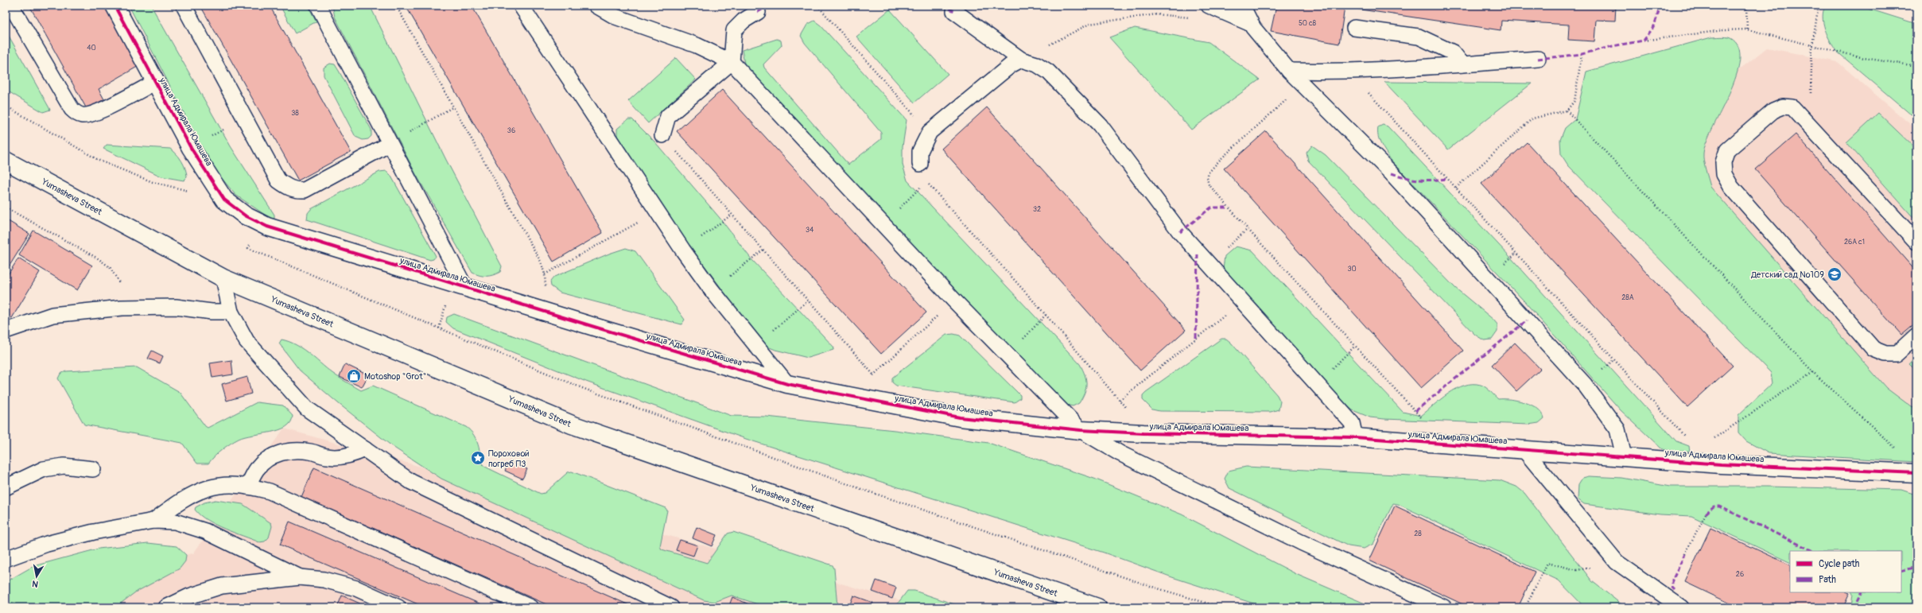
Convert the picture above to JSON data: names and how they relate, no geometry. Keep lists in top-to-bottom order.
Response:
{
  "streets": {
    "street": ["улица Адмирала Юмашева", "Yumasheva Street"]
  },
  "places": {
    "school or university": ["Детский сад №109"],
    "shop": ["Motoshop \"Grot\""],
    "place": ["Пороховой погреб П3"]
  },
  "house_numbers": [
    "50 с8",
    "40",
    "38",
    "36",
    "32",
    "34",
    "26А с1",
    "30",
    "28А",
    "28",
    "26"
  ],
  "legend": ["Cycle path", "Path"],
  "north": "bottom"
}
